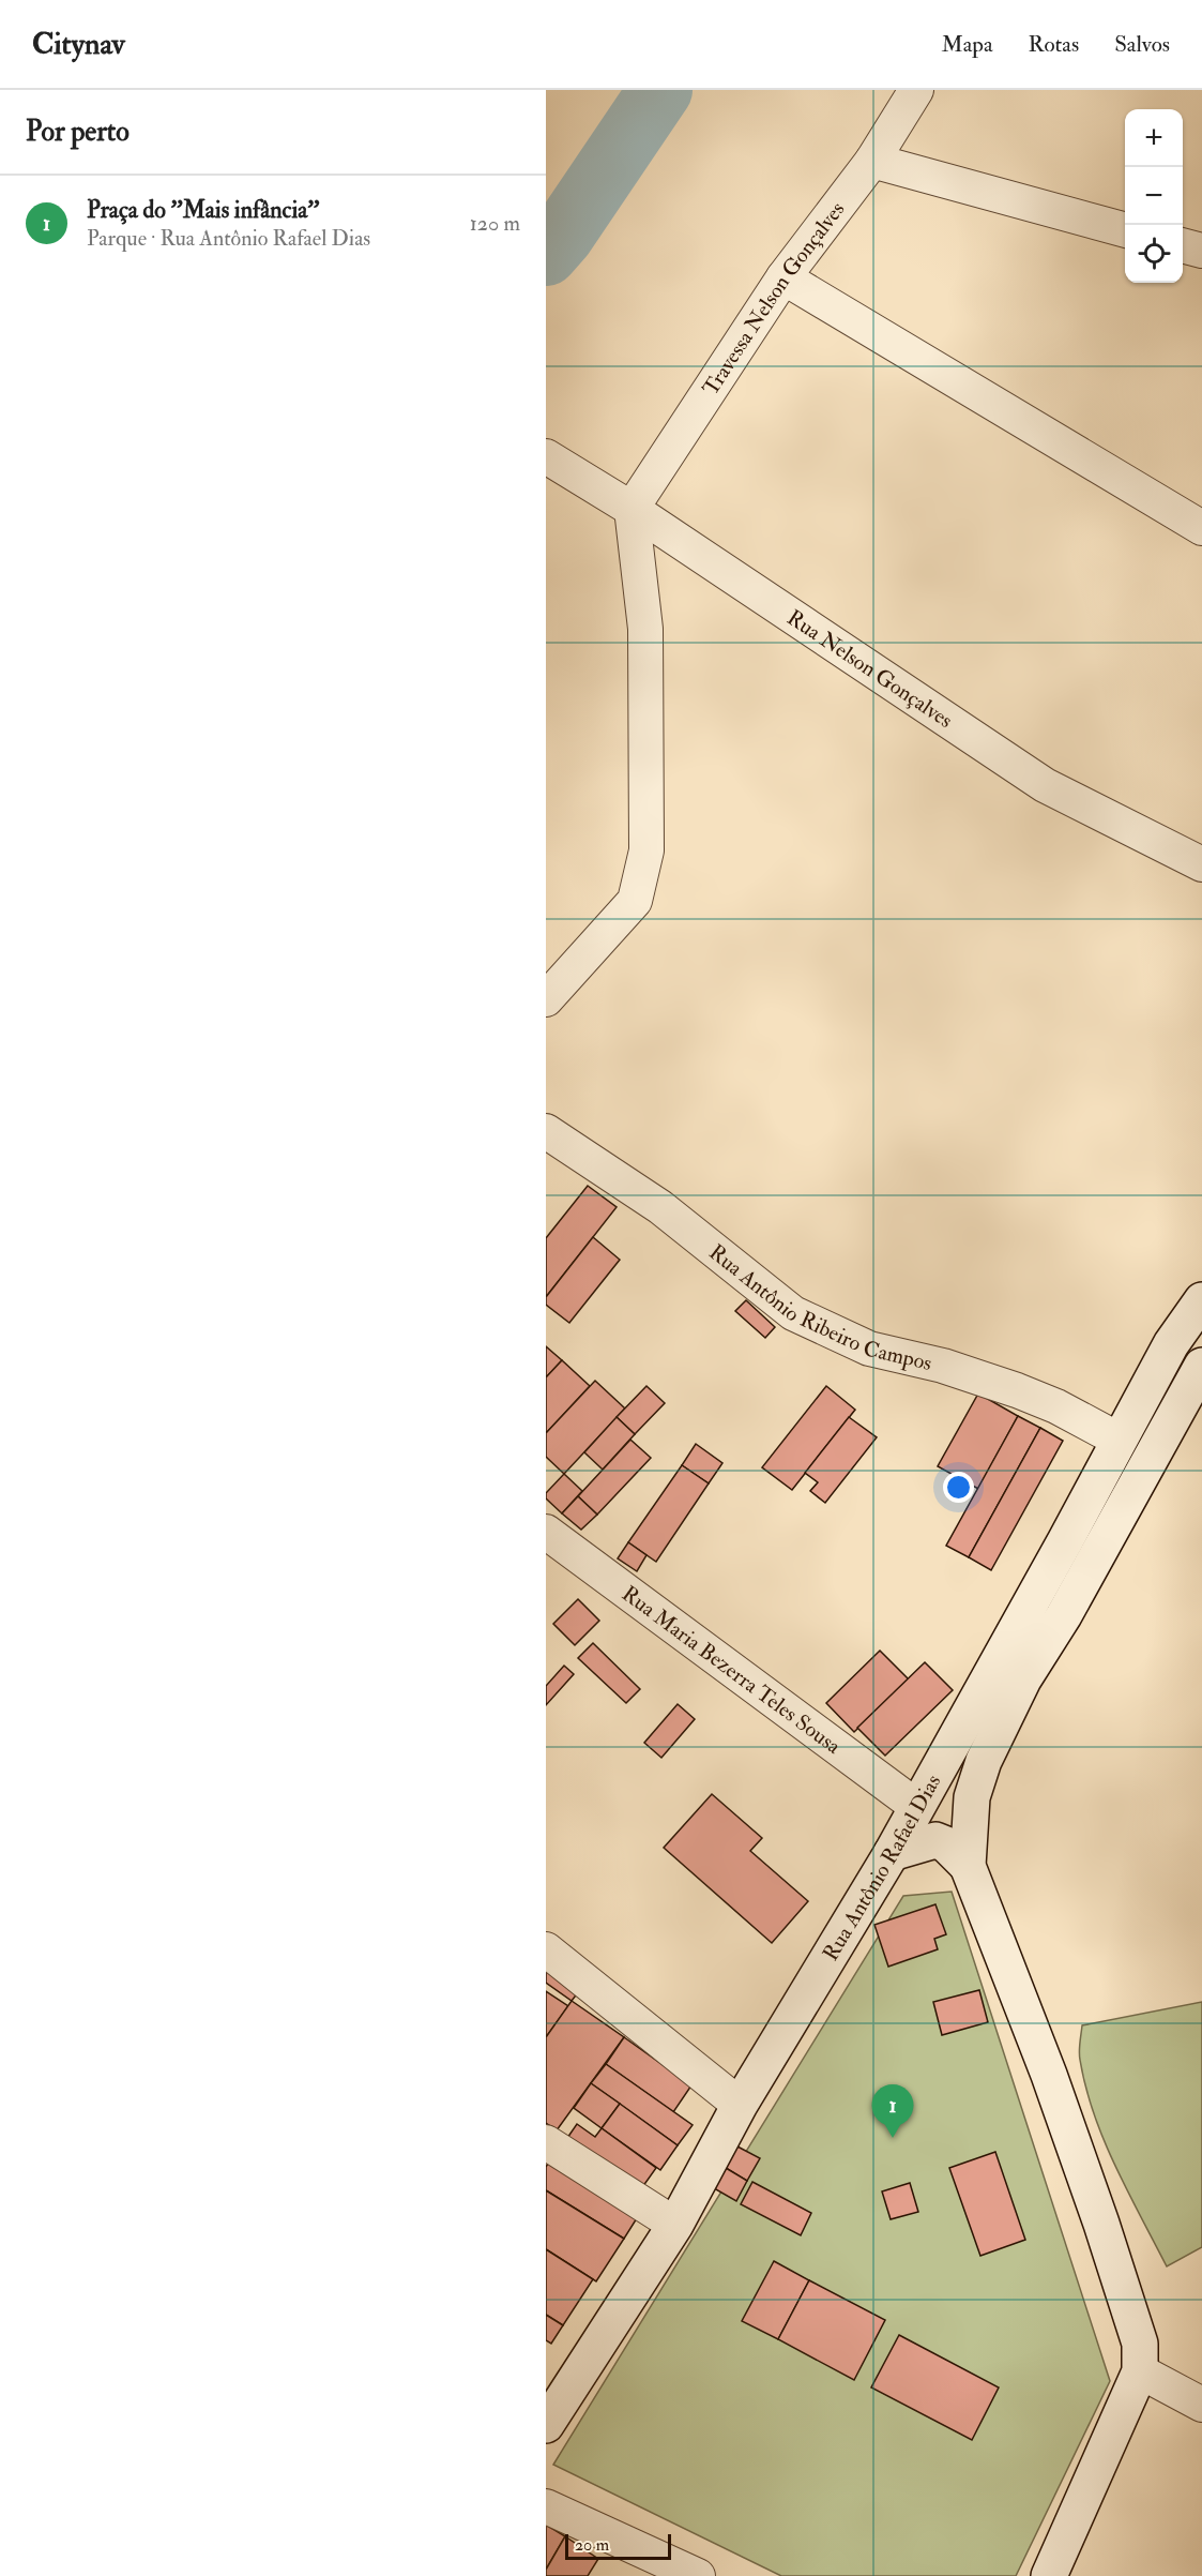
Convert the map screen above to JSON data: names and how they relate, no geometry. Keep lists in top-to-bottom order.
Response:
{
  "streets": {
    "street": [
      "Travessa Nelson Gonçalves",
      "Rua Nelson Gonçalves",
      "Rua Antônio Ribeiro Campos",
      "Rua Maria Bezerra Teles Sousa",
      "Rua Antônio Rafael Dias"
    ]
  },
  "crossings": [
    ["Travessa Nelson Gonçalves", "Rua Nelson Gonçalves"],
    ["Rua Antônio Ribeiro Campos", "Rua Antônio Rafael Dias"],
    ["Rua Maria Bezerra Teles Sousa", "Rua Antônio Rafael Dias"]
  ],
  "scale_bar": "20 m",
  "page": {
    "header": "Citynav",
    "nav": ["Mapa", "Rotas", "Salvos"],
    "heading": "Por perto",
    "map_buttons": ["+", "−"],
    "list": [
      {
        "mark": "1",
        "name": "Praça do ''Mais infância''",
        "note": "Parque · Rua Antônio Rafael Dias",
        "value": "120 m"
      }
    ],
    "pins": "1",
    "scale": "20 m"
  }
}
